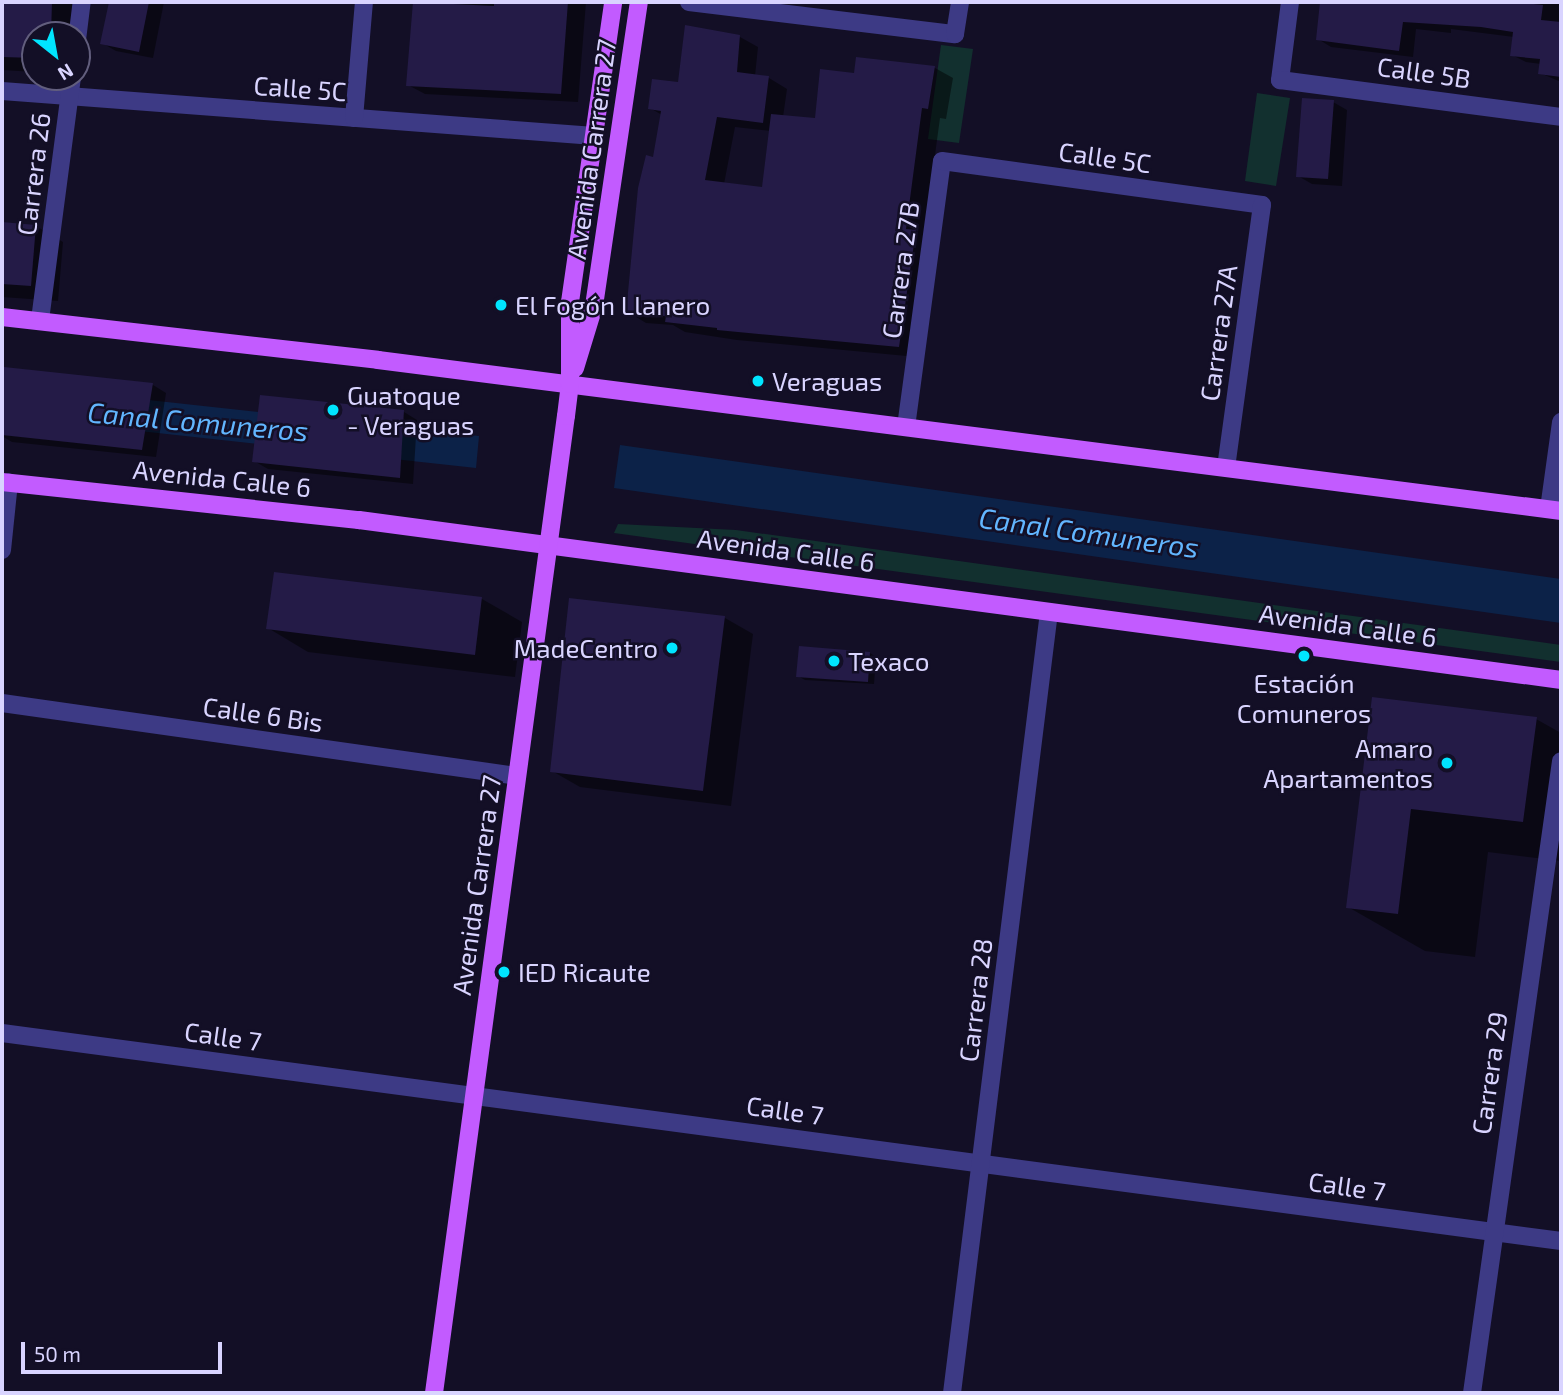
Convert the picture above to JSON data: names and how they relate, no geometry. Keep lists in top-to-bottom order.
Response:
{
  "streets": {
    "main road": ["Avenida Carrera 27", "Avenida Calle 6"],
    "street": [
      "Calle 5B",
      "Calle 5C",
      "Carrera 26",
      "Carrera 27B",
      "Carrera 27A",
      "Calle 6 Bis",
      "Carrera 28",
      "Calle 7",
      "Carrera 29"
    ]
  },
  "crossings": [
    ["Calle 5C", "Avenida Carrera 27"],
    ["Calle 5C", "Carrera 26"],
    ["Calle 5C", "Carrera 27B"],
    ["Calle 5C", "Carrera 27A"],
    ["Avenida Carrera 27", "Avenida Calle 6"],
    ["Avenida Carrera 27", "Calle 6 Bis"],
    ["Avenida Carrera 27", "Calle 7"],
    ["Avenida Calle 6", "Carrera 28"],
    ["Carrera 28", "Calle 7"],
    ["Calle 7", "Carrera 29"]
  ],
  "water": ["Canal Comuneros"],
  "places": [
    "El Fogón Llanero",
    "Veraguas",
    "Guatoque - Veraguas",
    "MadeCentro",
    "Estación Comuneros",
    "Texaco",
    "Amaro Apartamentos",
    "IED Ricaute"
  ],
  "scale_bar": "50 m",
  "north": "bottom right"
}
